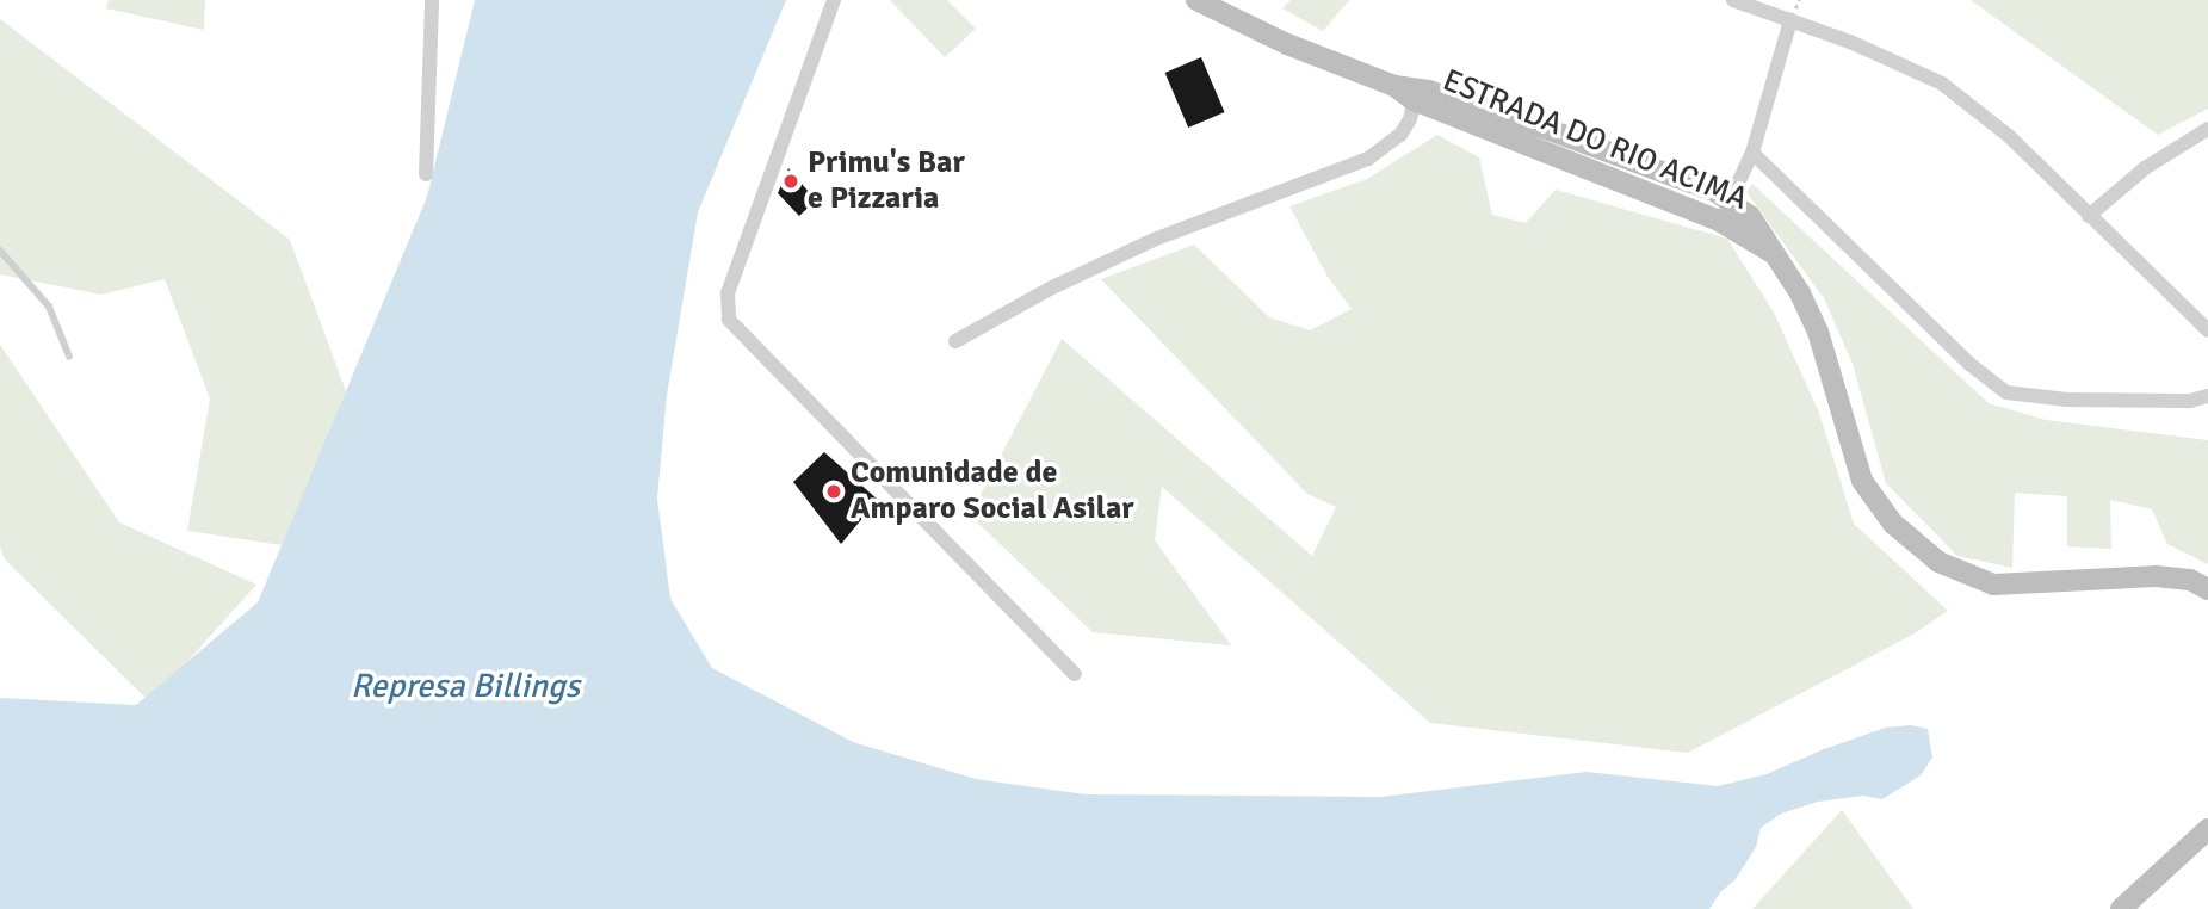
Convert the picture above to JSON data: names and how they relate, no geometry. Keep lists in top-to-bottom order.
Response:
{
  "streets": {
    "main road": ["ESTRADA DO RIO ACIMA"]
  },
  "water": ["Represa Billings"],
  "places": ["Primu's Bar e Pizzaria", "Comunidade de Amparo Social Asilar"]
}
